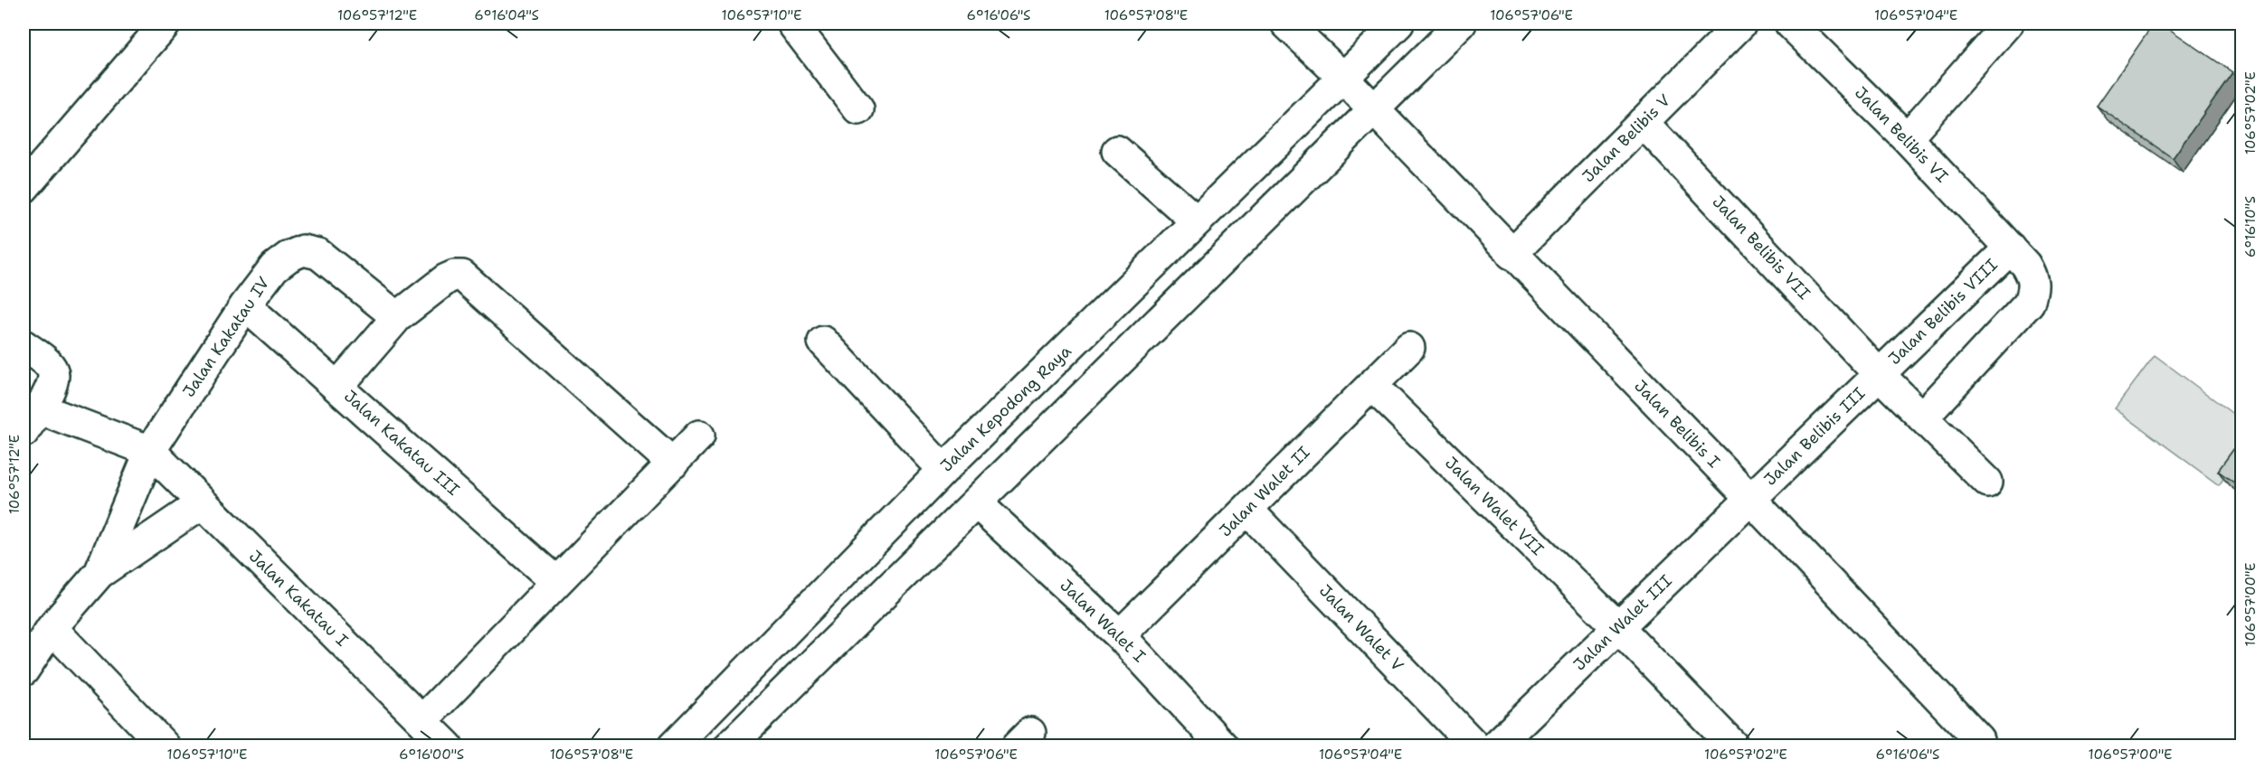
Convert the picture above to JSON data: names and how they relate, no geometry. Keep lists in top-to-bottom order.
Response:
{
  "streets": {
    "street": [
      "Jalan Belibis VI",
      "Jalan Belibis V",
      "Jalan Belibis VII",
      "Jalan Belibis VIII",
      "Jalan Kakatau IV",
      "Jalan Kepodong Raya",
      "Jalan Belibis I",
      "Jalan Belibis III",
      "Jalan Kakatau III",
      "Jalan Walet II",
      "Jalan Walet VII",
      "Jalan Kakatau I",
      "Jalan Walet I",
      "Jalan Walet III",
      "Jalan Walet V"
    ]
  },
  "crossings": [
    ["Jalan Belibis VI", "Jalan Belibis VIII"],
    ["Jalan Belibis V", "Jalan Belibis VII"],
    ["Jalan Belibis V", "Jalan Belibis I"],
    ["Jalan Belibis VII", "Jalan Belibis VIII"],
    ["Jalan Belibis VII", "Jalan Belibis III"],
    ["Jalan Belibis VIII", "Jalan Belibis III"],
    ["Jalan Kakatau IV", "Jalan Kakatau III"],
    ["Jalan Kakatau IV", "Jalan Kakatau I"],
    ["Jalan Belibis I", "Jalan Belibis III"],
    ["Jalan Belibis I", "Jalan Walet III"],
    ["Jalan Belibis III", "Jalan Walet III"],
    ["Jalan Walet II", "Jalan Walet VII"],
    ["Jalan Walet II", "Jalan Walet I"],
    ["Jalan Walet II", "Jalan Walet V"],
    ["Jalan Walet VII", "Jalan Walet III"]
  ],
  "coordinates": [
    "106°57'12\"E",
    "6°16'04\"S",
    "106°57'10\"E",
    "6°16'06\"S",
    "106°57'08\"E",
    "106°57'06\"E",
    "106°57'04\"E",
    "106°57'02\"E",
    "6°16'10\"S",
    "106°57'00\"E",
    "6°16'00\"S"
  ]
}
